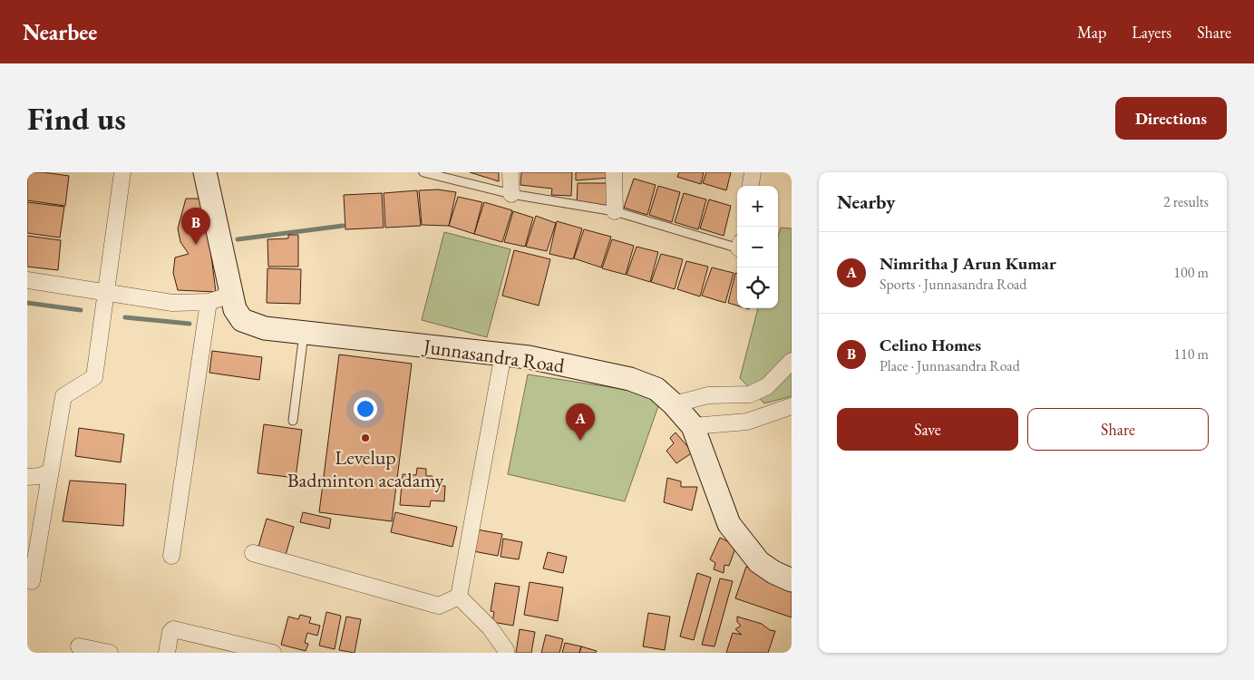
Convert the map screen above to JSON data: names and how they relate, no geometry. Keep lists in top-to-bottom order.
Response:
{
  "streets": {
    "street": ["Junnasandra Road"]
  },
  "places": ["Levelup Badminton acadamy"],
  "page": {
    "header": "Nearbee",
    "nav": ["Map", "Layers", "Share"],
    "buttons": [
      "Directions",
      ["Save", "Share"]
    ],
    "title": "Find us",
    "heading": ["Nearby", "2 results"],
    "map_buttons": ["+", "−"],
    "pins": ["B", "A"],
    "list": [
      {
        "mark": "A",
        "name": "Nimritha J Arun Kumar",
        "note": "Sports · Junnasandra Road",
        "value": "100 m"
      },
      {
        "mark": "B",
        "name": "Celino Homes",
        "note": "Place · Junnasandra Road",
        "value": "110 m"
      }
    ]
  }
}
